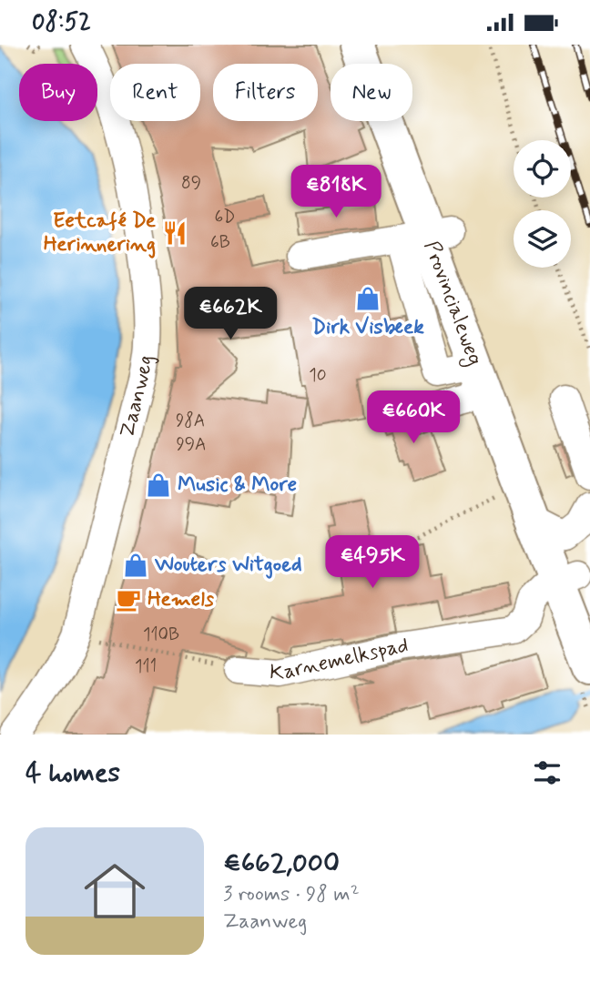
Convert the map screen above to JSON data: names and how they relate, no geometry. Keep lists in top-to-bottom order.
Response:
{
  "streets": {
    "main road": ["Provincialeweg"],
    "street": ["Zaanweg", "Karnemelkspad"]
  },
  "crossings": [
    ["Provincialeweg", "Karnemelkspad"],
    ["Zaanweg", "Karnemelkspad"]
  ],
  "places": {
    "restaurant": ["Eetcafé De Herinnering"],
    "shop": ["Dirk Visbeek", "Music & More", "Wouters Witgoed"],
    "cafe": ["Hemels"]
  },
  "house_numbers": [
    "89",
    "6D",
    "6B",
    "10",
    "98A",
    "99A",
    "110B",
    "111"
  ],
  "page": {
    "status": "08:52",
    "chip": [
      "Buy",
      "Rent",
      "Filters",
      "New"
    ],
    "price": [
      "€818K",
      "€662K",
      "€660K",
      "€495K"
    ],
    "heading": "4 homes",
    "list": [
      {
        "name": "€662,000",
        "note": "3 rooms · 98 m² · Zaanweg"
      }
    ]
  }
}
